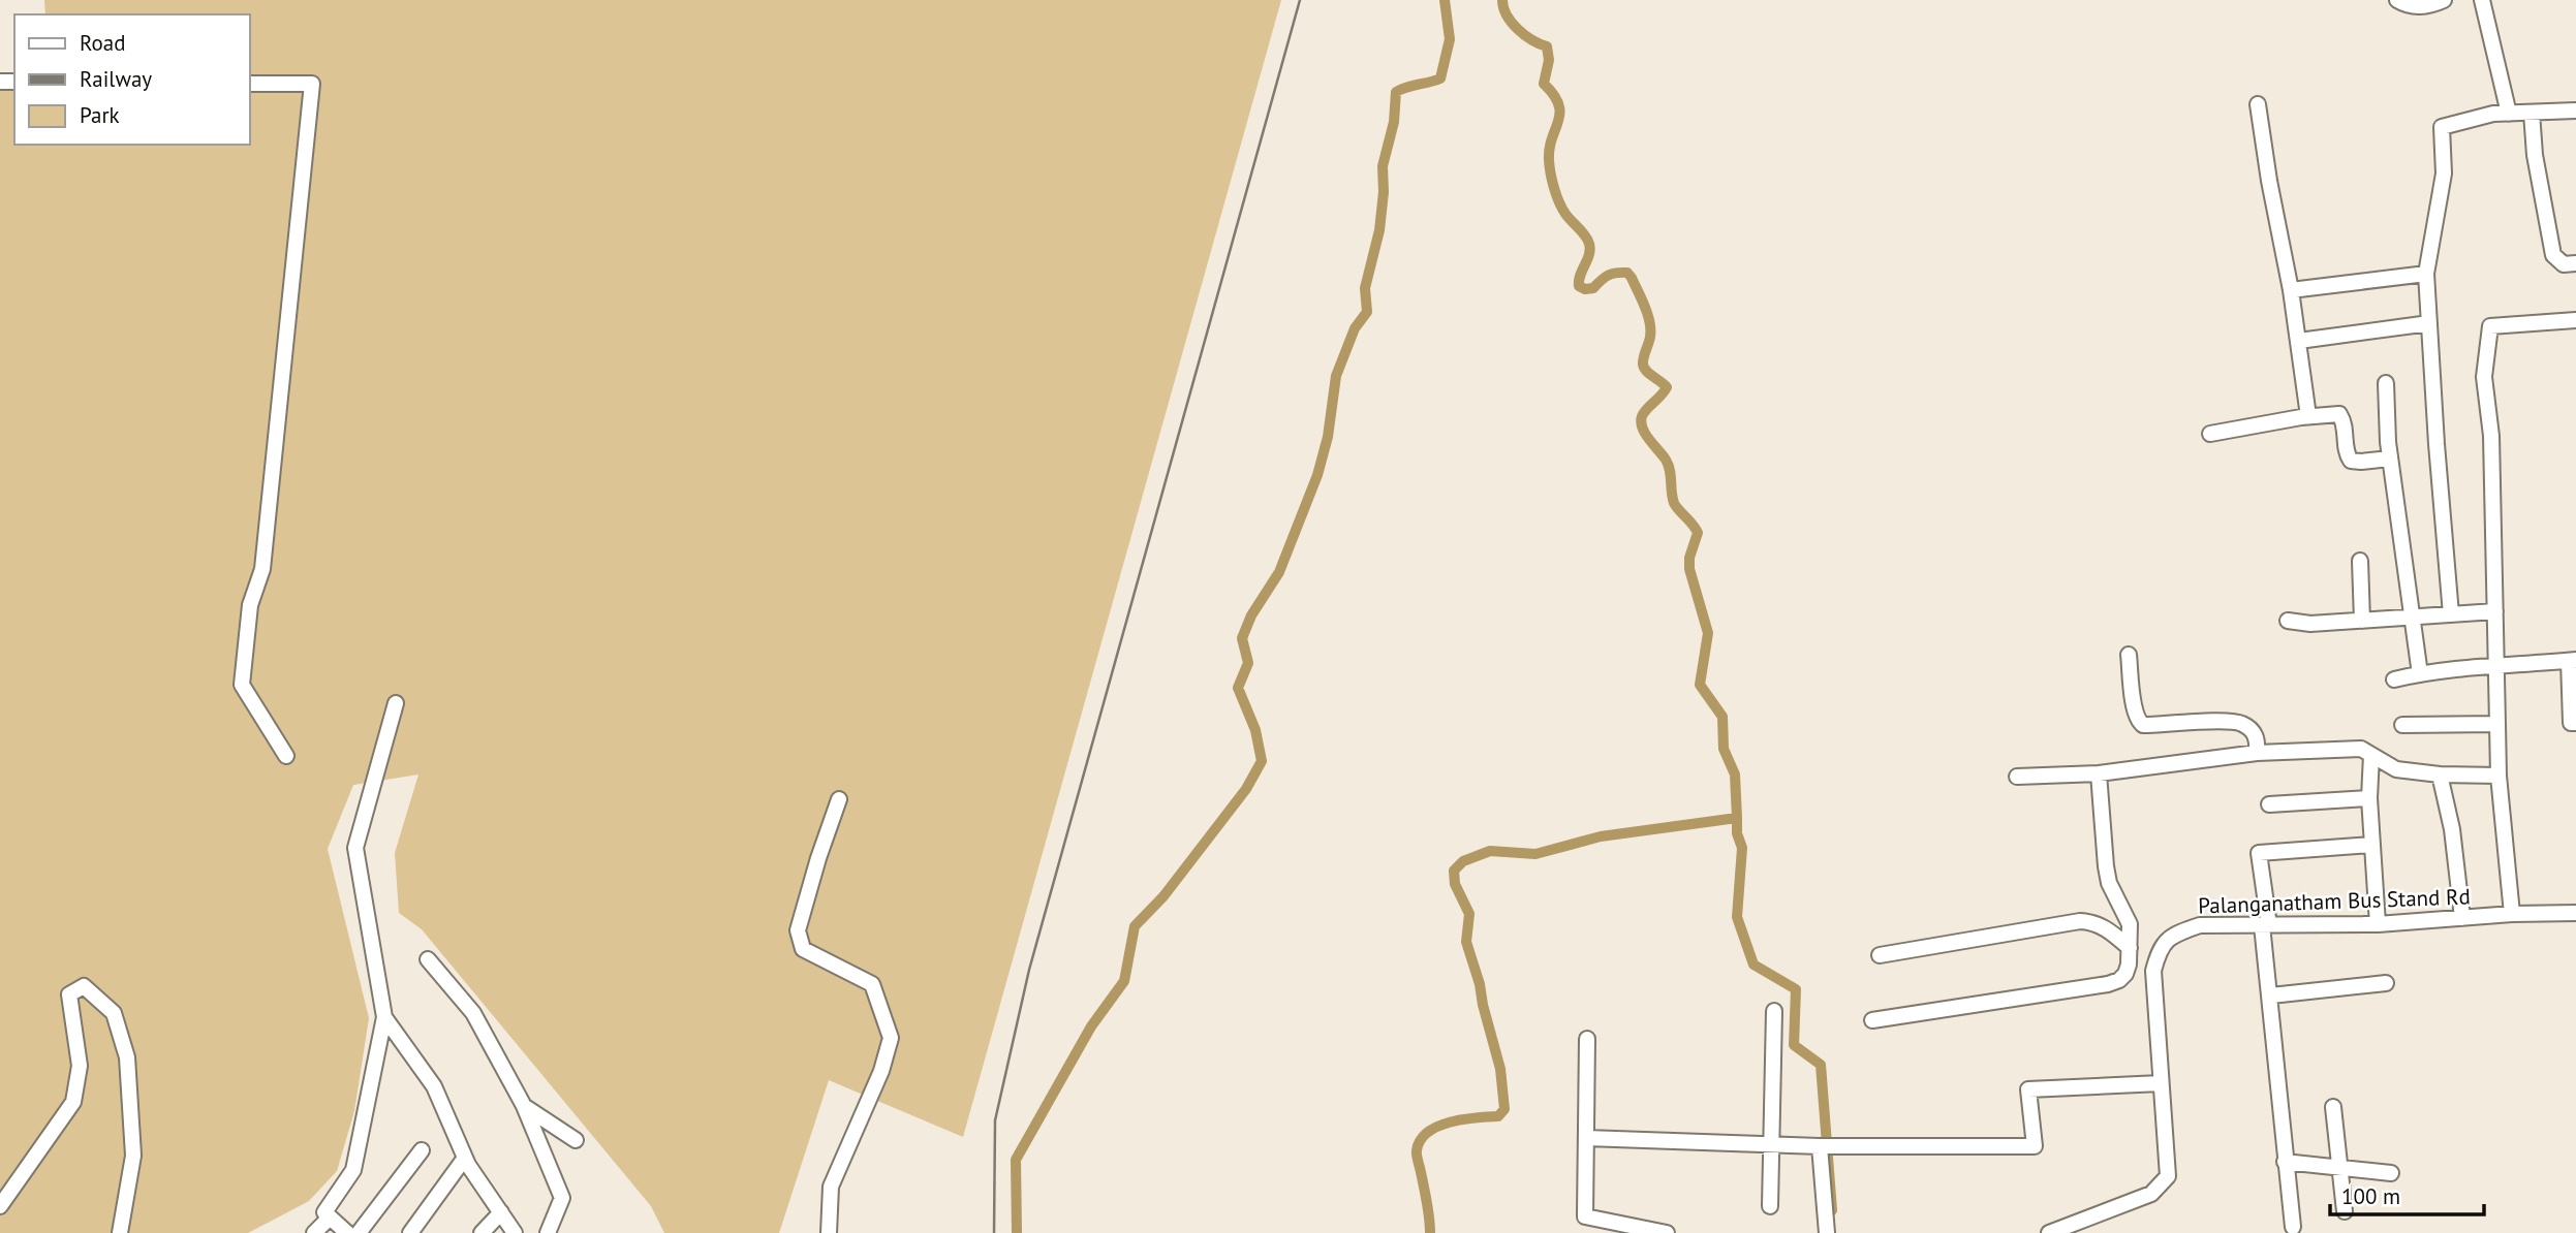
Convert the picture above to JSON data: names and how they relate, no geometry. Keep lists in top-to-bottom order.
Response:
{
  "streets": {
    "street": ["Palanganatham Bus Stand Rd"]
  },
  "legend": ["Road", "Railway", "Park"],
  "scale_bar": "100 m"
}
